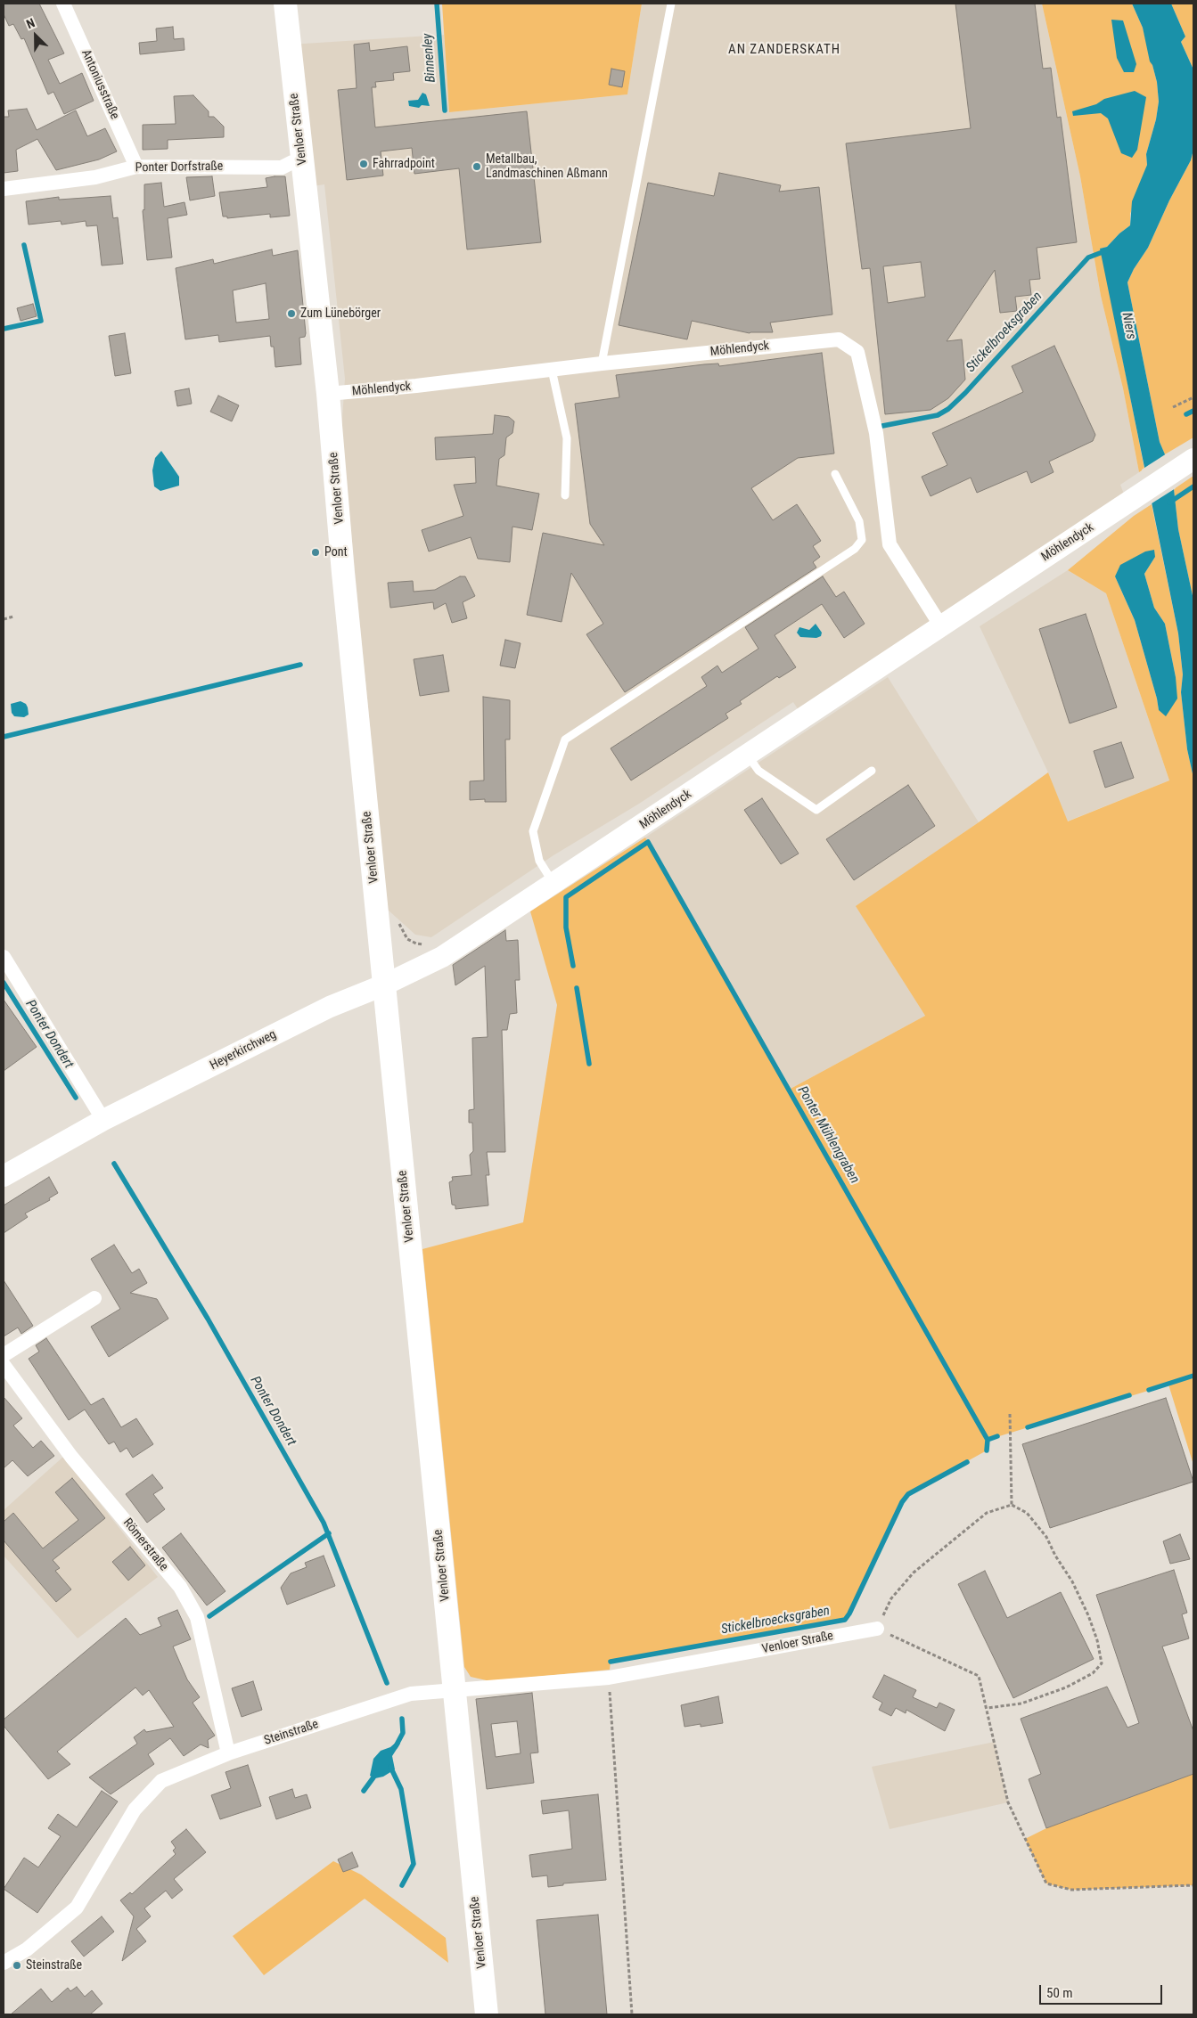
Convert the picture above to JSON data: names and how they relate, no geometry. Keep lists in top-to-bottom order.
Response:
{
  "streets": {
    "main road": ["Venloer Straße"],
    "street": [
      "Antoniusstraße",
      "Ponter Dorfstraße",
      "Möhlendyck",
      "Heyerkirchweg",
      "Römerstraße",
      "Steinstraße"
    ]
  },
  "crossings": [
    ["Antoniusstraße", "Ponter Dorfstraße"],
    ["Venloer Straße", "Ponter Dorfstraße"],
    ["Venloer Straße", "Möhlendyck"],
    ["Venloer Straße", "Heyerkirchweg"],
    ["Venloer Straße", "Steinstraße"],
    ["Möhlendyck", "Heyerkirchweg"],
    ["Römerstraße", "Steinstraße"]
  ],
  "districts": ["AN ZANDERSKATH"],
  "water": [
    "Binnenley",
    "Niers",
    "Stickelbroeksgraben",
    "Ponter Dondert",
    "Ponter Mühlengraben",
    "Stickelbroecksgraben"
  ],
  "places": [
    "Fahrradpoint",
    "Metallbau, Landmaschinen Aßmann",
    "Zum Lünebörger",
    "Pont",
    "Steinstraße"
  ],
  "scale_bar": "50 m",
  "north": "top left"
}
